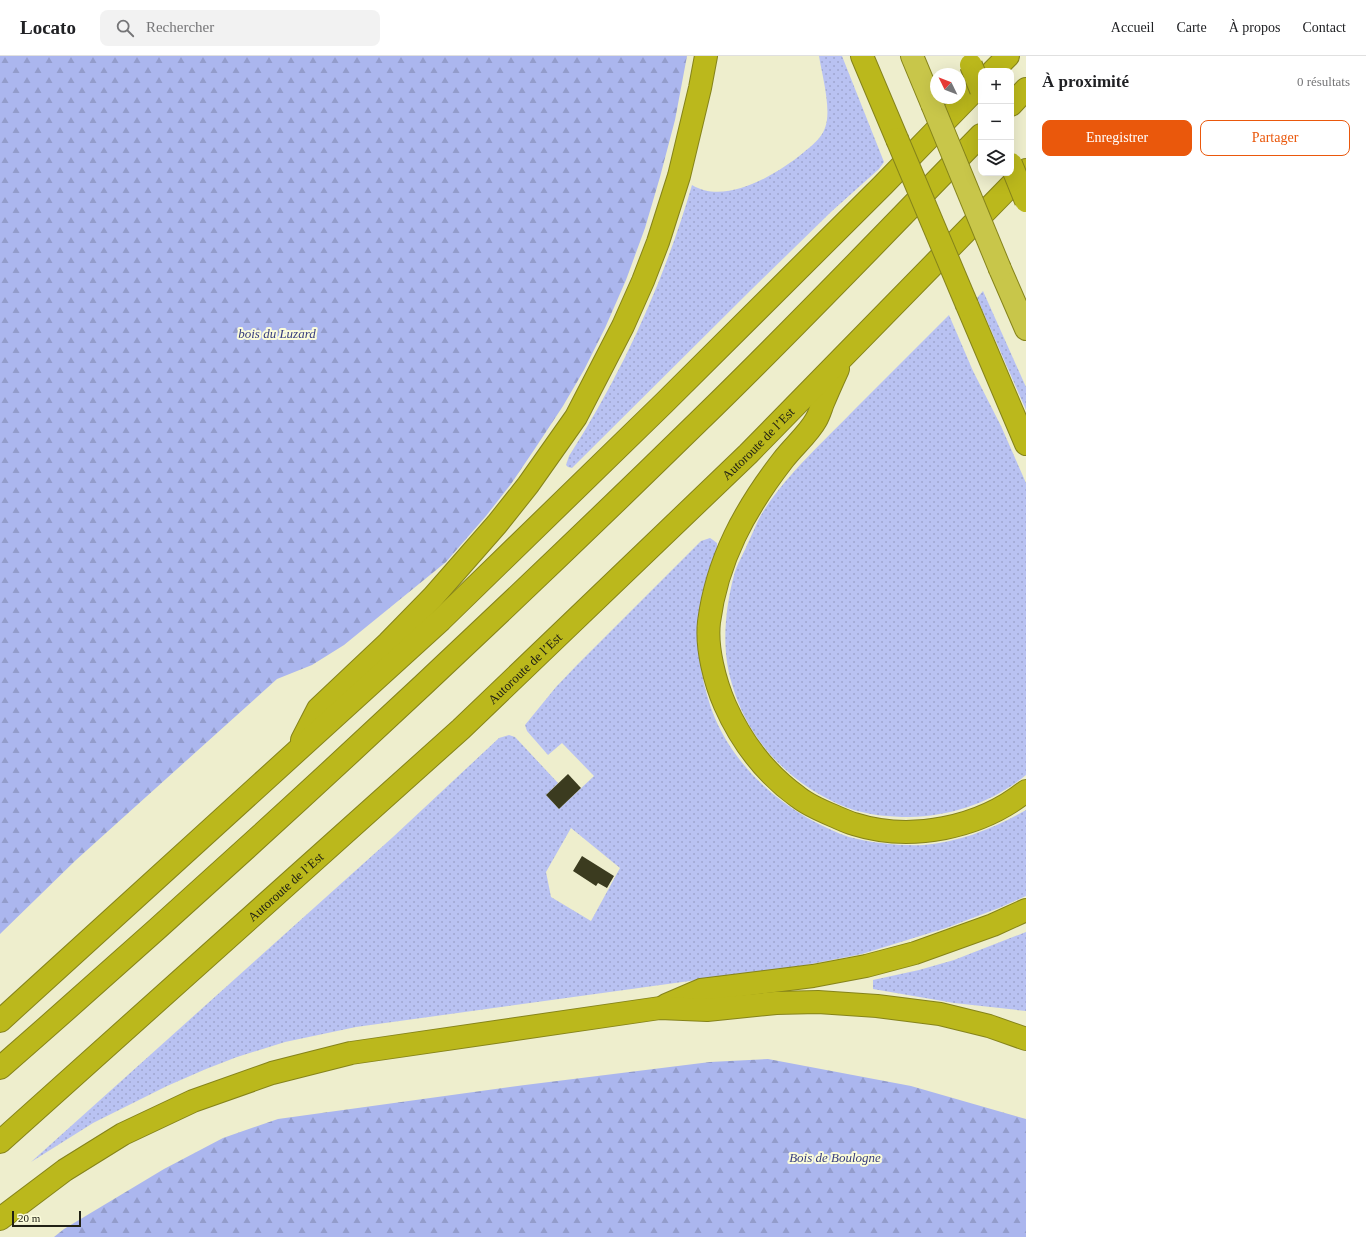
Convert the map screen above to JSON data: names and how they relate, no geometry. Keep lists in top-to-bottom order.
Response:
{
  "streets": {
    "highway": ["Autoroute de l’Est"]
  },
  "parks": ["bois du Luzard", "Bois de Boulogne"],
  "scale_bar": "20 m",
  "north": "top left",
  "page": {
    "header": "Locato",
    "search": "Rechercher",
    "nav": [
      "Accueil",
      "Carte",
      "À propos",
      "Contact"
    ],
    "heading": ["À proximité", "0 résultats"],
    "map_buttons": ["+", "−"],
    "buttons": ["Enregistrer", "Partager"],
    "scale": "20 m"
  }
}
